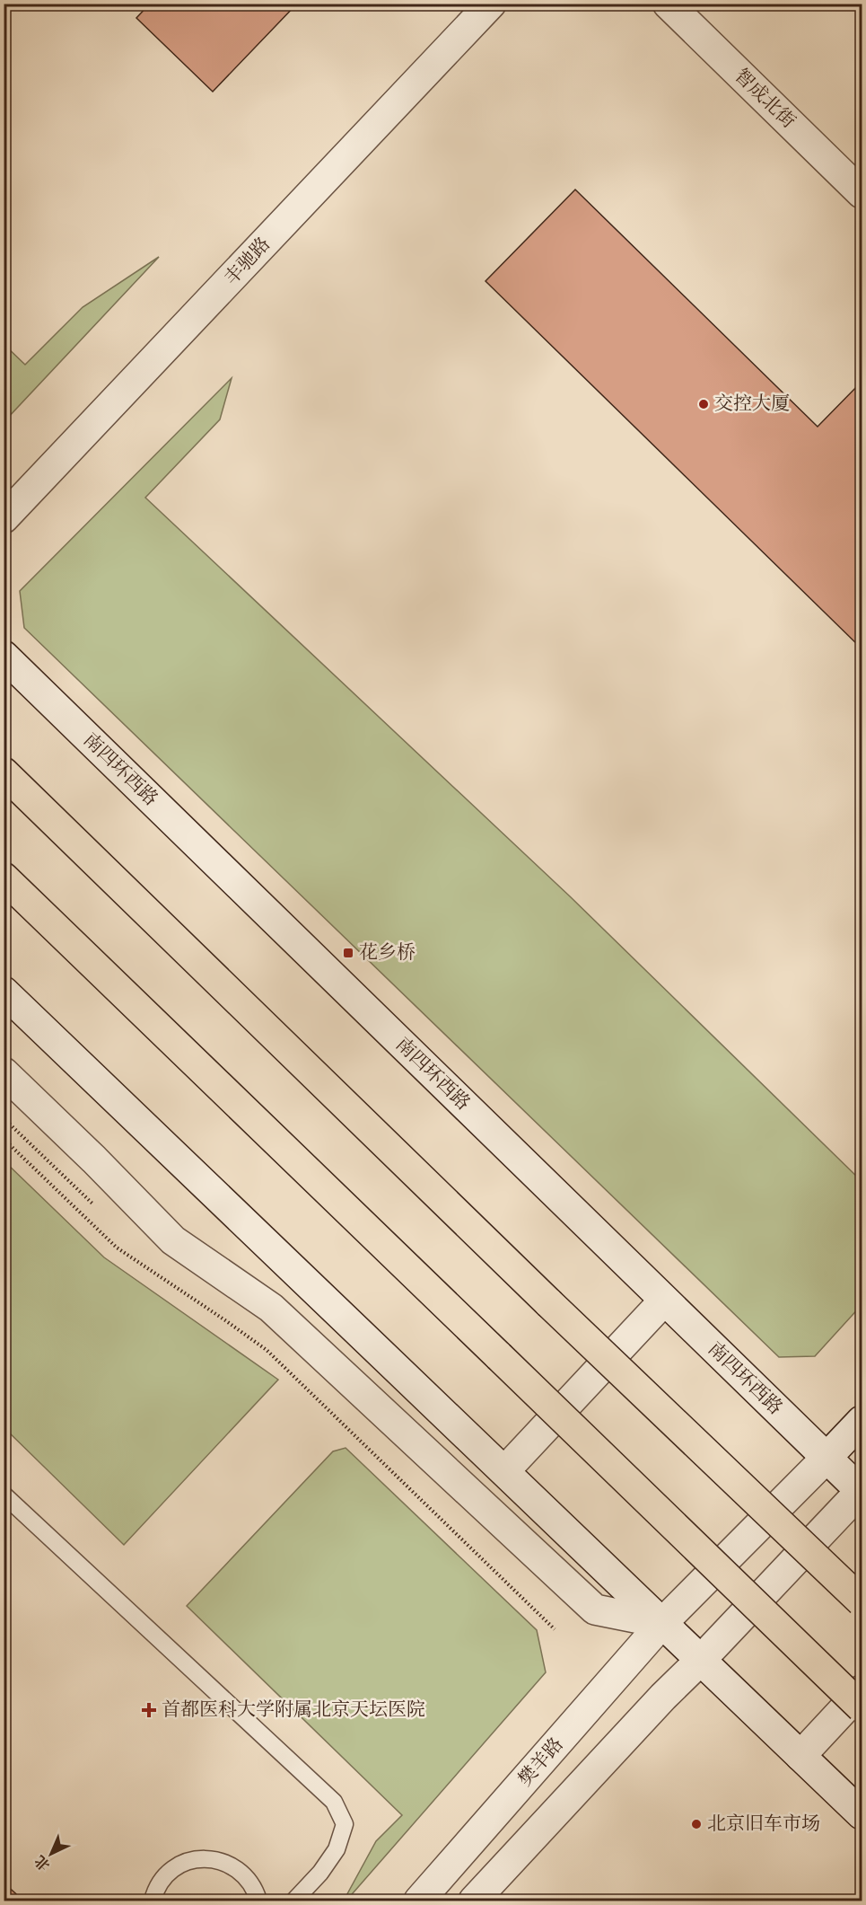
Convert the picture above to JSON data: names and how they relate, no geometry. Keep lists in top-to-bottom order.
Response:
{
  "streets": {
    "street": [
      "智成北街",
      "丰驰路",
      "南四环西路",
      "樊羊路"
    ]
  },
  "crossings": [
    ["南四环西路", "樊羊路"]
  ],
  "places": {
    "other": ["交控大厦", "北京旧车市场"],
    "transit": ["花乡桥"],
    "health": ["首都医科大学附属北京天坛医院"]
  },
  "north": "bottom left"
}
